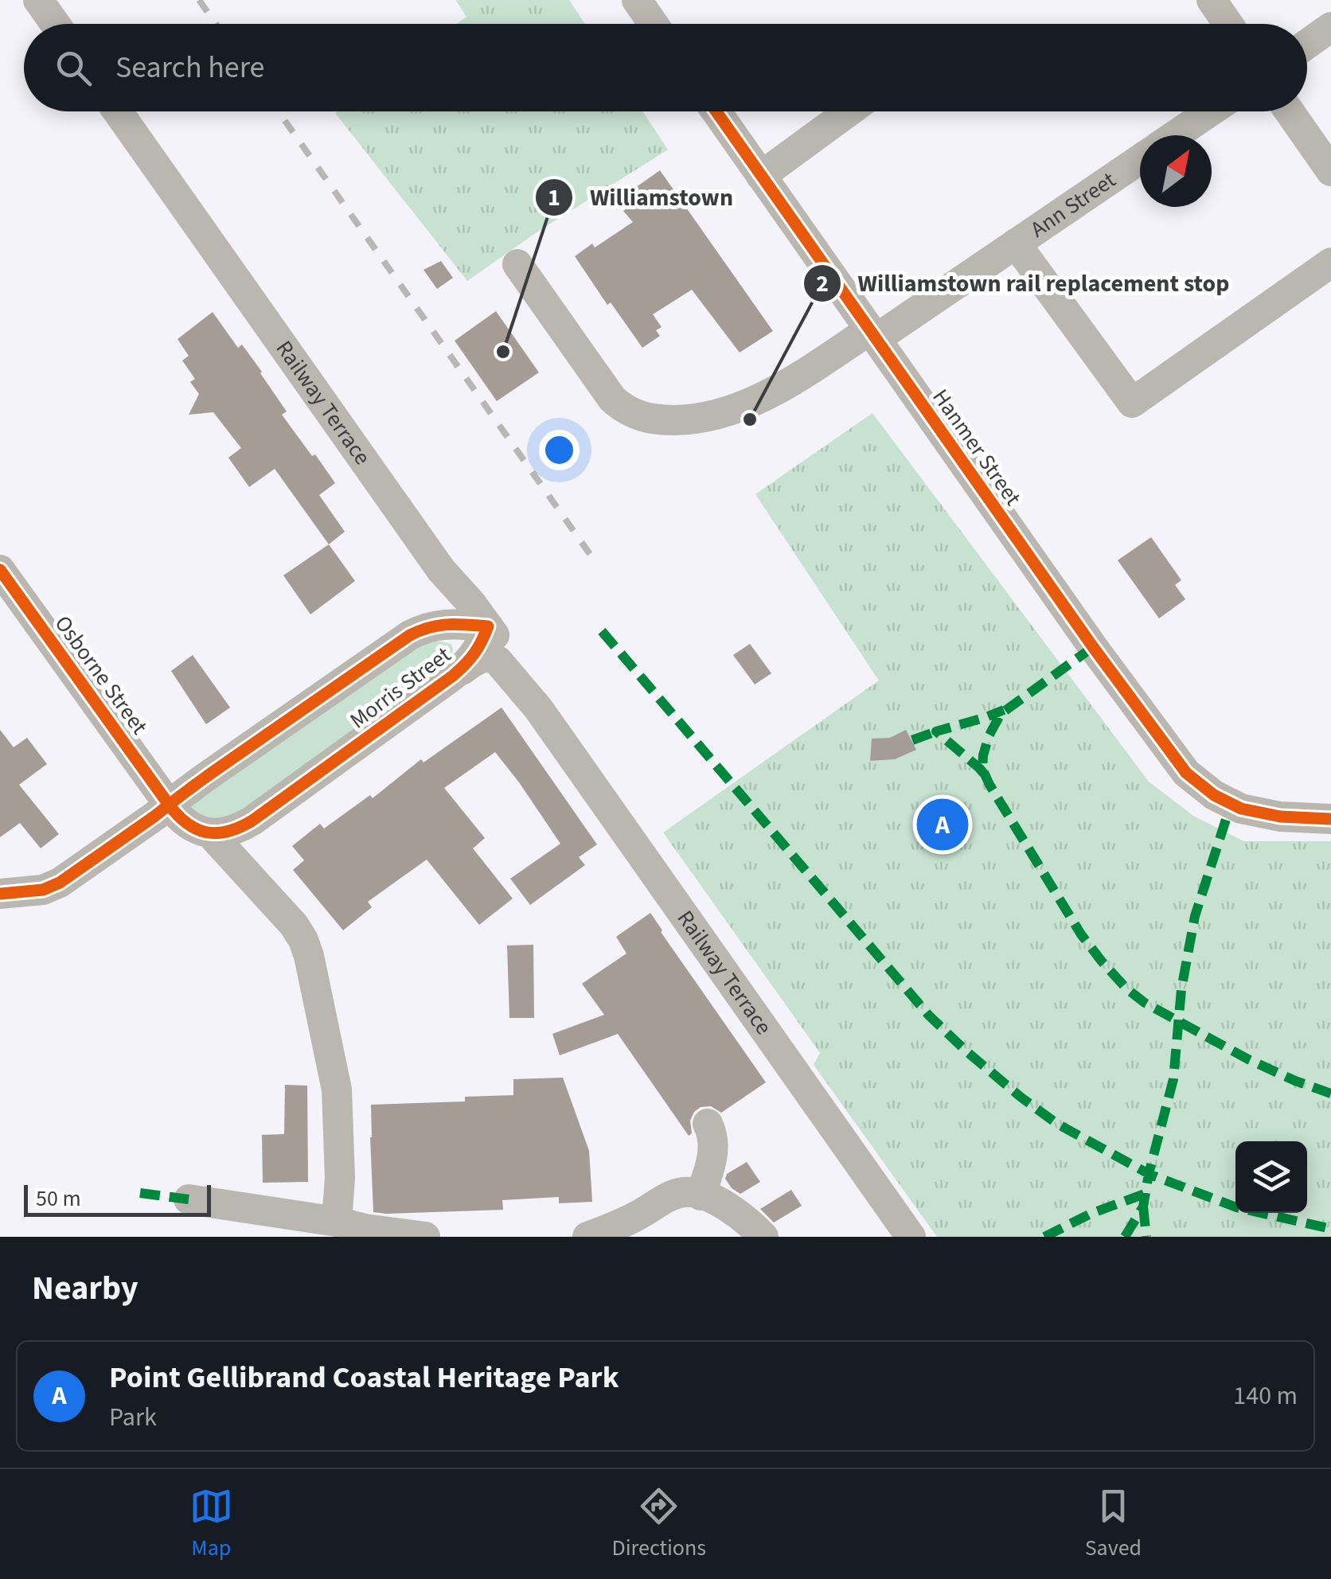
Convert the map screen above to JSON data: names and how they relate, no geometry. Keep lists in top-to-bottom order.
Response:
{
  "streets": {
    "street": [
      "Ann Street",
      "Railway Terrace",
      "Hanmer Street",
      "Osborne Street",
      "Morris Street"
    ]
  },
  "crossings": [
    ["Ann Street", "Hanmer Street"],
    ["Railway Terrace", "Morris Street"],
    ["Osborne Street", "Morris Street"]
  ],
  "places": ["Williamstown", "Williamstown rail replacement stop"],
  "scale_bar": "50 m",
  "north": "top right",
  "page": {
    "search": "Search here",
    "pins": "A",
    "scale": "50 m",
    "heading": "Nearby",
    "list": [
      {
        "mark": "A",
        "name": "Point Gellibrand Coastal Heritage Park",
        "note": "Park",
        "value": "140 m"
      }
    ],
    "nav": ["Map", "Directions", "Saved"]
  }
}
